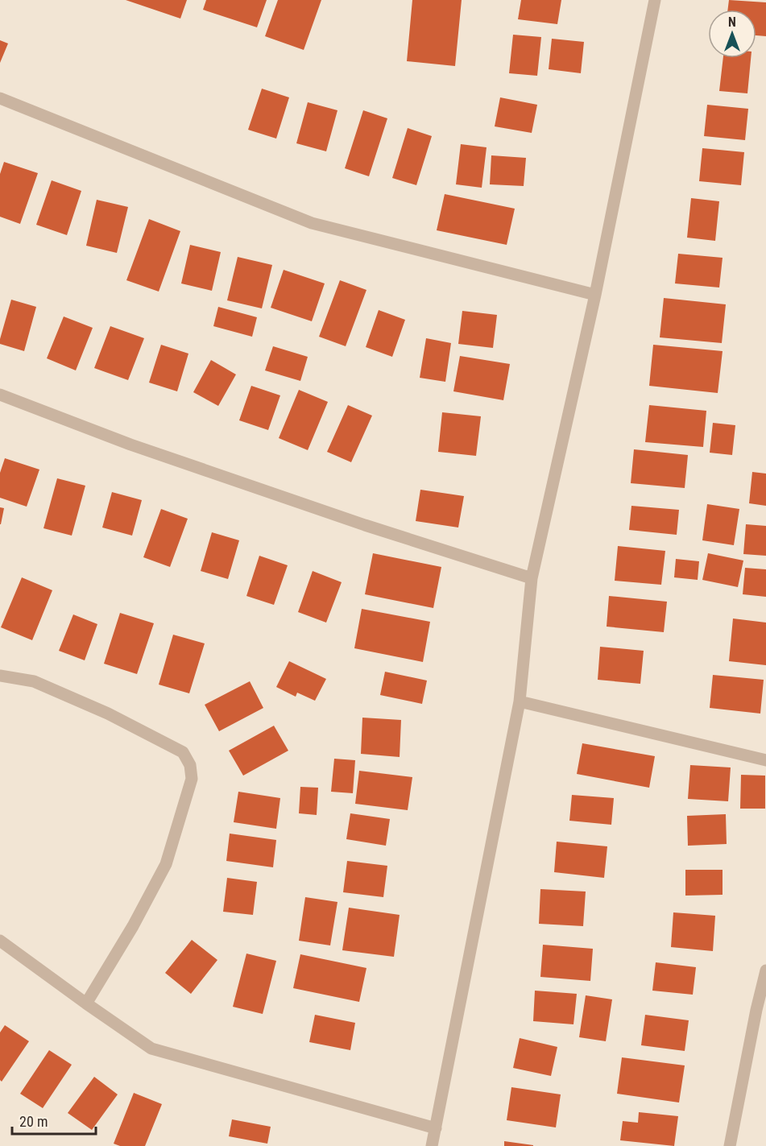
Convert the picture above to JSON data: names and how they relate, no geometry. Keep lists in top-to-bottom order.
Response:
{
  "scale_bar": "20 m",
  "north": "top"
}
